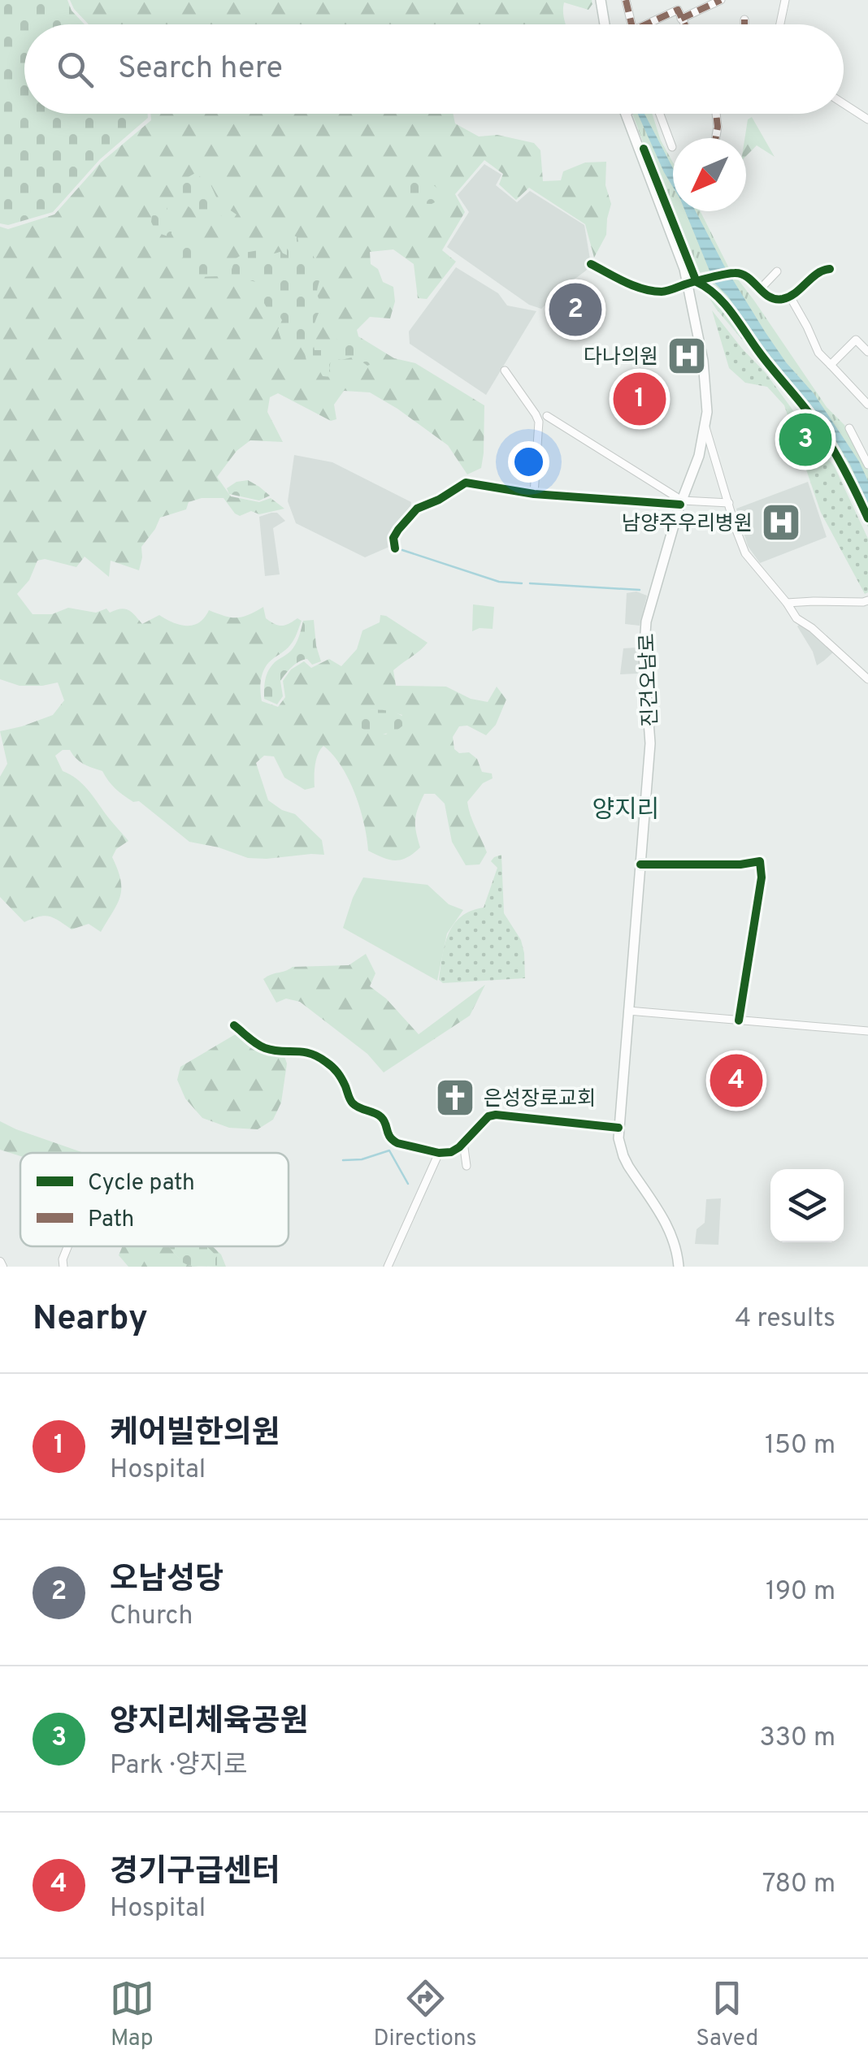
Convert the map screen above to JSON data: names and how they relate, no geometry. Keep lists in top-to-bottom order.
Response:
{
  "streets": {
    "main road": ["진건오남로"]
  },
  "districts": ["양지리"],
  "places": {
    "hospital": ["다나의원", "남양주우리병원"],
    "church": ["은성장로교회"]
  },
  "legend": ["Cycle path", "Path"],
  "north": "bottom left",
  "page": {
    "search": "Search here",
    "pins": [
      "2",
      "1",
      "3",
      "4"
    ],
    "heading": ["Nearby", "4 results"],
    "list": [
      {
        "mark": "1",
        "name": "케어빌한의원",
        "note": "Hospital",
        "value": "150 m"
      },
      {
        "mark": "2",
        "name": "오남성당",
        "note": "Church",
        "value": "190 m"
      },
      {
        "mark": "3",
        "name": "양지리체육공원",
        "note": "Park · 양지로",
        "value": "330 m"
      },
      {
        "mark": "4",
        "name": "경기구급센터",
        "note": "Hospital",
        "value": "780 m"
      }
    ],
    "nav": ["Map", "Directions", "Saved"]
  }
}
